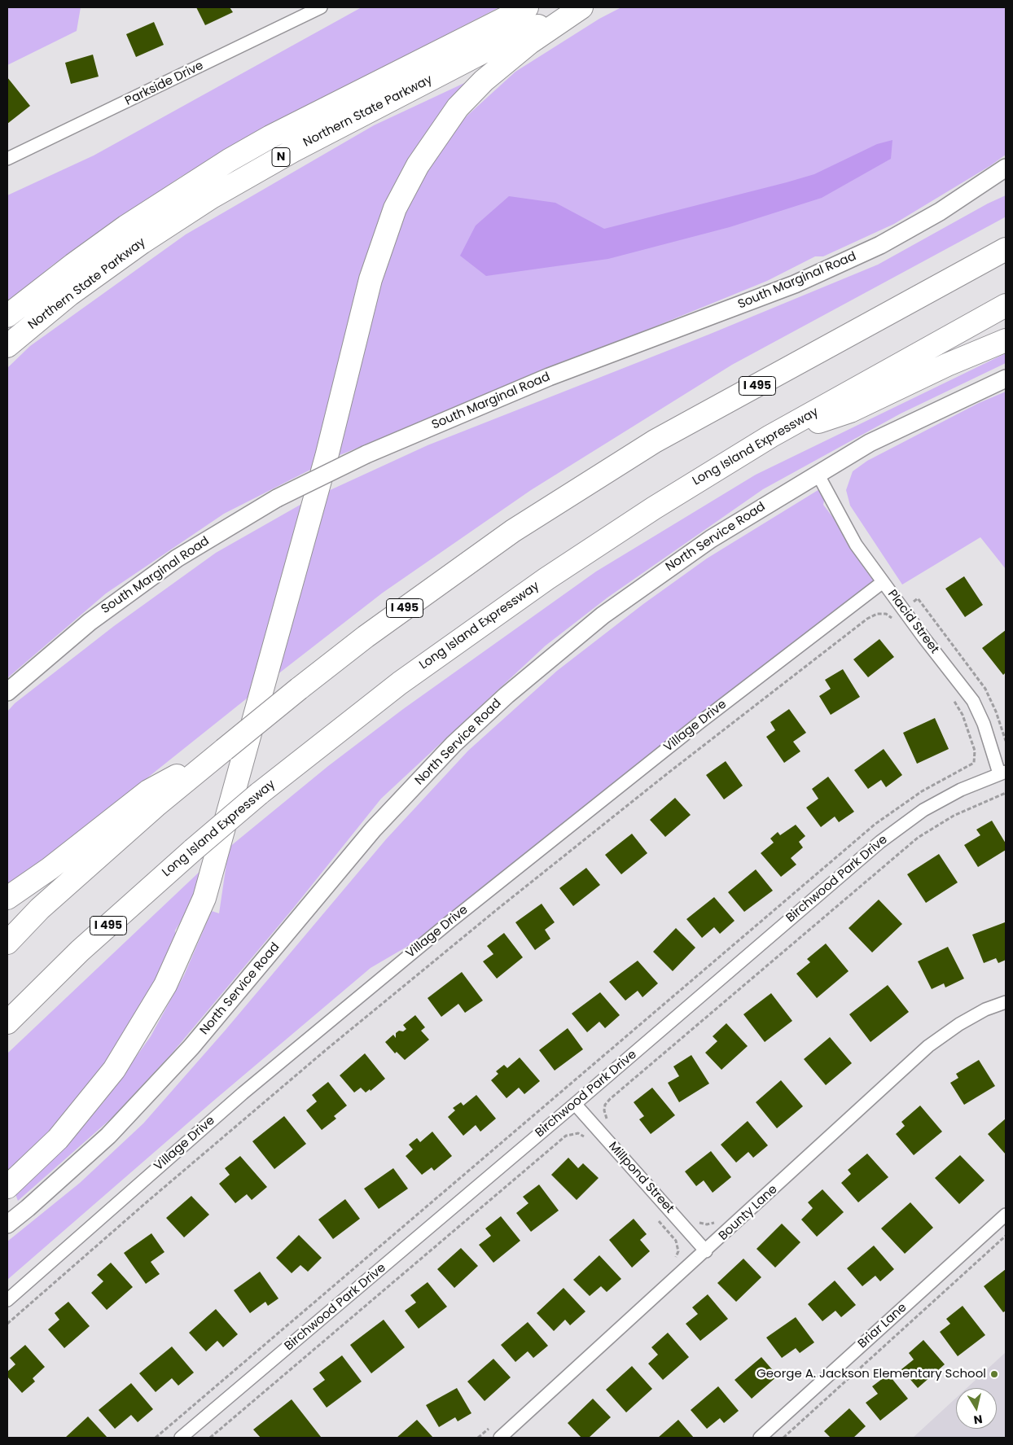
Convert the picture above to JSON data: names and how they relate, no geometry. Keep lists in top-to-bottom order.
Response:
{
  "streets": {
    "highway": [
      "Northern State Parkway",
      "N",
      "I 495",
      "Long Island Expressway"
    ],
    "main road": ["South Marginal Road", "North Service Road"],
    "street": [
      "Parkside Drive",
      "Placid Street",
      "Village Drive",
      "Birchwood Park Drive",
      "Millpond Street",
      "Bounty Lane",
      "Briar Lane"
    ]
  },
  "crossings": [
    ["North Service Road", "Placid Street"],
    ["Placid Street", "Village Drive"],
    ["Placid Street", "Birchwood Park Drive"],
    ["Birchwood Park Drive", "Millpond Street"],
    ["Millpond Street", "Bounty Lane"]
  ],
  "places": ["George A. Jackson Elementary School"],
  "north": "bottom"
}
